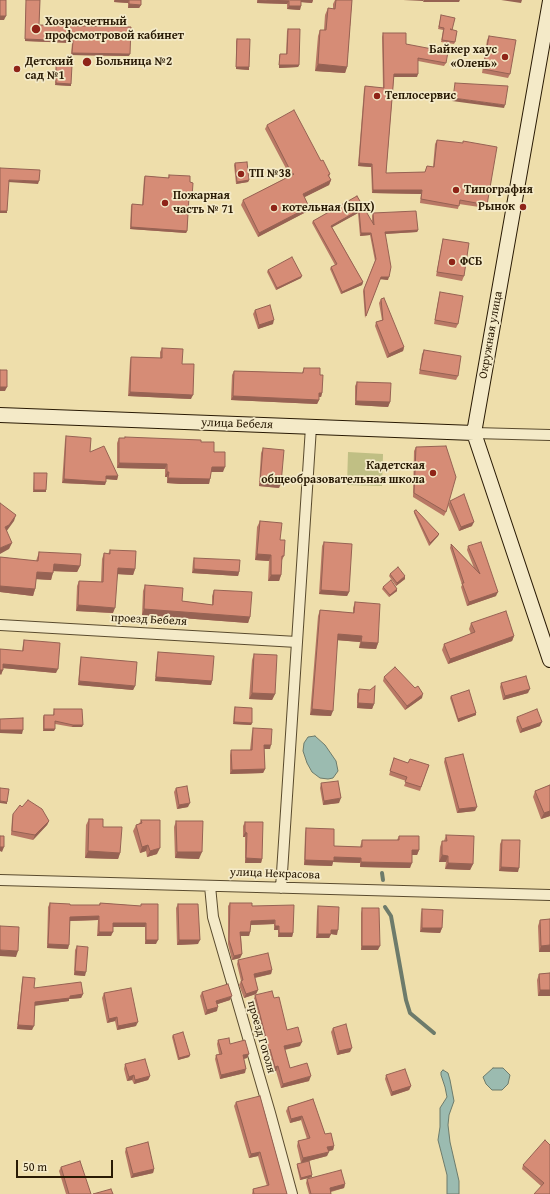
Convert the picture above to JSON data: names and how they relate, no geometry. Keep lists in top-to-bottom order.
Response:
{
  "streets": {
    "main road": ["Окружная улица", "улица Бебеля"],
    "street": ["проезд Бебеля", "улица Некрасова", "проезд Гоголя"]
  },
  "crossings": [
    ["Окружная улица", "улица Бебеля"],
    ["улица Некрасова", "проезд Гоголя"]
  ],
  "places": [
    "Хозрасчетный профсмотровой кабинет",
    "Байкер хаус «Олень»",
    "Больница №2",
    "Детский сад №1",
    "Теплосервис",
    "ТП №38",
    "Типография",
    "Пожарная часть № 71",
    "Рынок",
    "котельная (БПХ)",
    "ФСБ",
    "Кадетская общеобразовательная школа"
  ],
  "scale_bar": "50 m"
}
